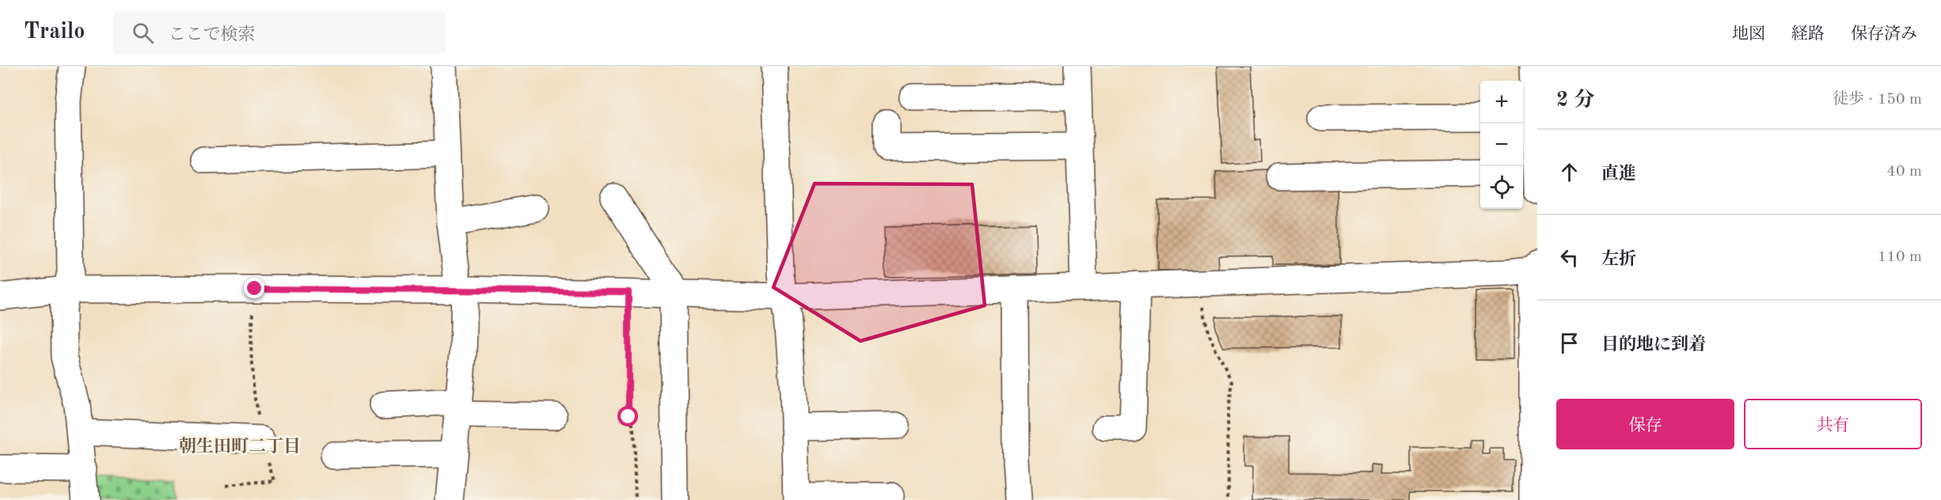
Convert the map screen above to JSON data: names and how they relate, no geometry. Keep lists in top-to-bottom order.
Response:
{
  "districts": ["朝生田町二丁目"],
  "page": {
    "header": "Trailo",
    "search": "ここで検索",
    "nav": ["地図", "経路", "保存済み"],
    "heading": ["2 分", "徒歩 · 150 m"],
    "map_buttons": ["+", "−"],
    "list": [
      ["直進", "40 m"],
      ["左折", "110 m"],
      "目的地に到着"
    ],
    "buttons": ["保存", "共有"]
  }
}
